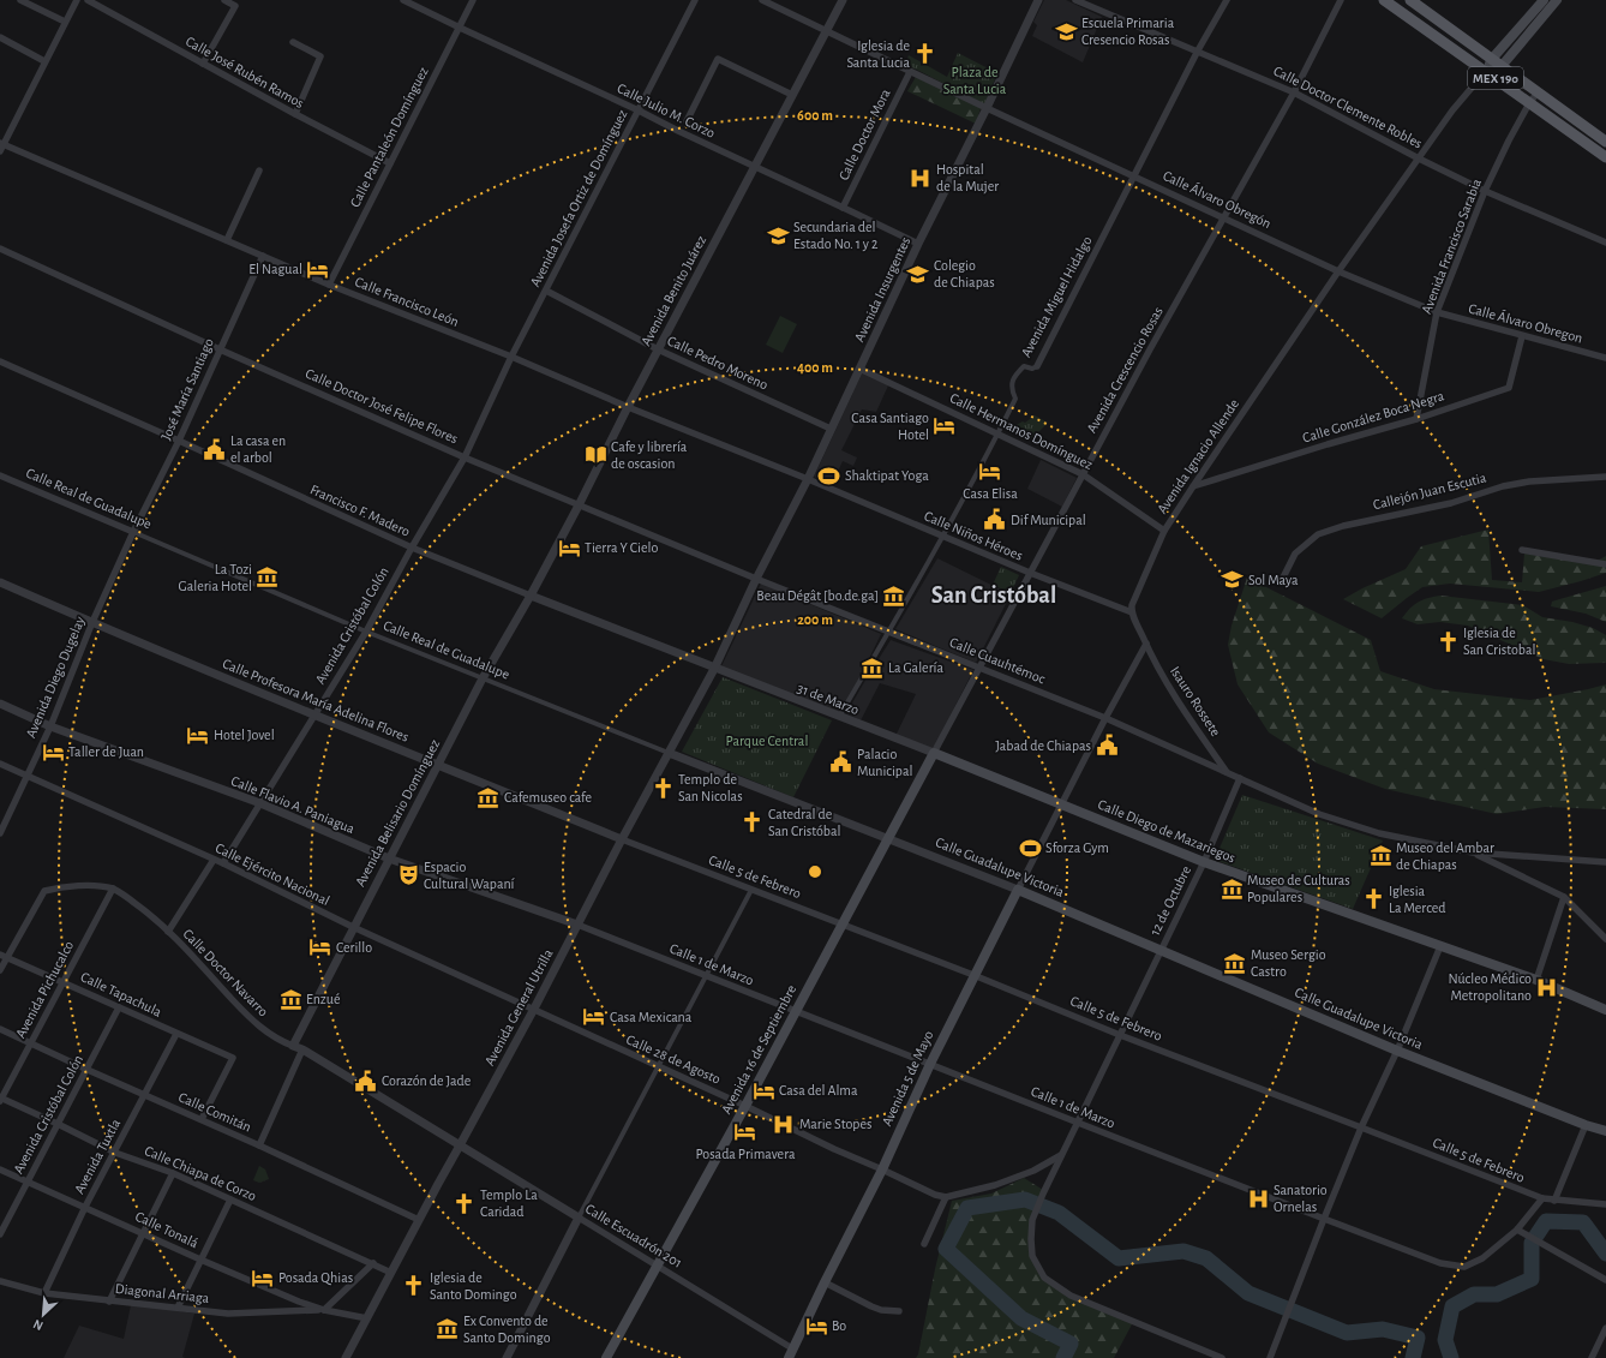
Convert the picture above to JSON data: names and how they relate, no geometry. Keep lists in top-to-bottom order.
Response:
{
  "streets": {
    "main road": [
      "MEX 190",
      "Calle Diego de Mazariegos",
      "Calle Guadalupe Victoria",
      "Avenida 16 de Septiembre",
      "Avenida 5 de Mayo"
    ],
    "street": [
      "Calle José Rubén Ramos",
      "Calle Doctor Clemente Robles",
      "Calle Julio M. Corzo",
      "Calle Doctor Mora",
      "Calle Pantaleón Domínguez",
      "Avenida Josefa Ortiz de Domínguez",
      "Calle Álvaro Obregón",
      "Avenida Francisco Sarabia",
      "Avenida Insurgentes",
      "Avenida Benito Juárez",
      "Avenida Miguel Hidalgo",
      "Calle Francisco León",
      "Calle Álvaro Obregon",
      "Calle Pedro Moreno",
      "Avenida Crescencio Rosas",
      "José María Santiago",
      "Calle Doctor José Felipe Flores",
      "Calle González Boca Negra",
      "Calle Hermanos Domínguez",
      "Avenida Ignacio Allende",
      "Callejón Juan Escutia",
      "Calle Real de Guadalupe",
      "Francisco F. Madero",
      "Calle Niños Héroes",
      "Avenida Cristóbal Colón",
      "Calle Cuauhtémoc",
      "Avenida Diego Dugelay",
      "31 de Marzo",
      "Calle Profesora María Adelina Flores",
      "Isauro Rossete",
      "Calle Flavio A. Paniagua",
      "Avenida Belisario Domínguez",
      "Calle Ejército Nacional",
      "Calle 5 de Febrero",
      "12 de Octubre",
      "Calle 1 de Marzo",
      "Calle Doctor Navarro",
      "Avenida Pichucalco",
      "Calle Tapachula",
      "Avenida General Utrilla",
      "Calle 28 de Agosto",
      "Calle Comitán",
      "Avenida Tuxtla",
      "Calle Chiapa de Corzo",
      "Calle Tonalá",
      "Calle Escuadrón 201",
      "Diagonal Arriaga"
    ]
  },
  "crossings": [
    ["Calle José Rubén Ramos", "Calle Pantaleón Domínguez"],
    ["MEX 190", "Avenida Francisco Sarabia"],
    ["MEX 190", "Avenida Ignacio Allende"],
    ["Calle Doctor Clemente Robles", "Avenida Francisco Sarabia"],
    ["Calle Doctor Clemente Robles", "Avenida Miguel Hidalgo"],
    ["Calle Doctor Clemente Robles", "Avenida Crescencio Rosas"],
    ["Calle Doctor Clemente Robles", "Avenida Ignacio Allende"],
    ["Calle Julio M. Corzo", "Calle Doctor Mora"],
    ["Calle Julio M. Corzo", "Calle Pantaleón Domínguez"],
    ["Calle Julio M. Corzo", "Avenida Josefa Ortiz de Domínguez"],
    ["Calle Julio M. Corzo", "Avenida Insurgentes"],
    ["Calle Julio M. Corzo", "Avenida Benito Juárez"],
    ["Calle Doctor Mora", "Calle Álvaro Obregón"],
    ["Calle Pantaleón Domínguez", "Calle Francisco León"],
    ["Avenida Josefa Ortiz de Domínguez", "Calle Francisco León"],
    ["Avenida Josefa Ortiz de Domínguez", "Calle Pedro Moreno"],
    ["Avenida Josefa Ortiz de Domínguez", "Calle Doctor José Felipe Flores"],
    ["Avenida Josefa Ortiz de Domínguez", "Avenida Cristóbal Colón"],
    ["Calle Álvaro Obregón", "Avenida Francisco Sarabia"],
    ["Calle Álvaro Obregón", "Avenida Insurgentes"],
    ["Calle Álvaro Obregón", "Avenida Benito Juárez"],
    ["Calle Álvaro Obregón", "Avenida Miguel Hidalgo"],
    ["Calle Álvaro Obregón", "Calle Álvaro Obregon"],
    ["Calle Álvaro Obregón", "Avenida Crescencio Rosas"],
    ["Calle Álvaro Obregón", "Avenida Ignacio Allende"],
    ["Avenida Francisco Sarabia", "Calle Álvaro Obregon"],
    ["Avenida Francisco Sarabia", "Calle González Boca Negra"],
    ["Avenida Insurgentes", "Calle Francisco León"],
    ["Avenida Insurgentes", "Calle Pedro Moreno"],
    ["Avenida Insurgentes", "Calle Doctor José Felipe Flores"],
    ["Avenida Insurgentes", "Calle Hermanos Domínguez"],
    ["Avenida Insurgentes", "Francisco F. Madero"],
    ["Avenida Insurgentes", "Calle Niños Héroes"],
    ["Avenida Insurgentes", "Calle Cuauhtémoc"],
    ["Avenida Insurgentes", "31 de Marzo"],
    ["Avenida Insurgentes", "Avenida General Utrilla"],
    ["Avenida Benito Juárez", "Calle Francisco León"],
    ["Avenida Benito Juárez", "Calle Pedro Moreno"],
    ["Avenida Benito Juárez", "Calle Doctor José Felipe Flores"],
    ["Avenida Benito Juárez", "Francisco F. Madero"],
    ["Avenida Benito Juárez", "Avenida Belisario Domínguez"],
    ["Avenida Miguel Hidalgo", "Calle Hermanos Domínguez"],
    ["Avenida Miguel Hidalgo", "Calle Niños Héroes"],
    ["Avenida Miguel Hidalgo", "Calle Cuauhtémoc"],
    ["Avenida Miguel Hidalgo", "31 de Marzo"],
    ["Calle Francisco León", "José María Santiago"],
    ["Calle Francisco León", "Calle Niños Héroes"],
    ["Calle Álvaro Obregon", "Calle González Boca Negra"],
    ["Avenida Crescencio Rosas", "Calle Hermanos Domínguez"],
    ["Avenida Crescencio Rosas", "Calle Niños Héroes"],
    ["Avenida Crescencio Rosas", "Calle Cuauhtémoc"],
    ["Avenida Crescencio Rosas", "31 de Marzo"],
    ["Avenida Crescencio Rosas", "Calle Diego de Mazariegos"],
    ["Avenida Crescencio Rosas", "Avenida 16 de Septiembre"],
    ["José María Santiago", "Calle Doctor José Felipe Flores"],
    ["José María Santiago", "Calle Real de Guadalupe"],
    ["José María Santiago", "Francisco F. Madero"],
    ["José María Santiago", "Avenida Diego Dugelay"],
    ["Calle Doctor José Felipe Flores", "Avenida Cristóbal Colón"],
    ["Calle Doctor José Felipe Flores", "Calle Cuauhtémoc"],
    ["Calle González Boca Negra", "Avenida Ignacio Allende"],
    ["Calle Hermanos Domínguez", "Avenida Ignacio Allende"],
    ["Avenida Ignacio Allende", "Calle Niños Héroes"],
    ["Calle Real de Guadalupe", "Avenida Cristóbal Colón"],
    ["Calle Real de Guadalupe", "Avenida Diego Dugelay"],
    ["Calle Real de Guadalupe", "Avenida Belisario Domínguez"],
    ["Calle Real de Guadalupe", "Calle Guadalupe Victoria"],
    ["Calle Real de Guadalupe", "Avenida General Utrilla"],
    ["Calle Real de Guadalupe", "Avenida 16 de Septiembre"],
    ["Francisco F. Madero", "Avenida Cristóbal Colón"],
    ["Francisco F. Madero", "31 de Marzo"],
    ["Francisco F. Madero", "Avenida Belisario Domínguez"],
    ["Francisco F. Madero", "Avenida General Utrilla"],
    ["Avenida Cristóbal Colón", "Calle Profesora María Adelina Flores"],
    ["Avenida Cristóbal Colón", "Calle Flavio A. Paniagua"],
    ["Avenida Cristóbal Colón", "Calle Ejército Nacional"],
    ["Avenida Cristóbal Colón", "Calle Tapachula"],
    ["Avenida Cristóbal Colón", "Calle Comitán"],
    ["Avenida Cristóbal Colón", "Calle Chiapa de Corzo"],
    ["Avenida Cristóbal Colón", "Calle Tonalá"],
    ["Calle Cuauhtémoc", "Isauro Rossete"],
    ["Calle Cuauhtémoc", "12 de Octubre"],
    ["Avenida Diego Dugelay", "Calle Profesora María Adelina Flores"],
    ["Avenida Diego Dugelay", "Calle Flavio A. Paniagua"],
    ["Avenida Diego Dugelay", "Calle Ejército Nacional"],
    ["31 de Marzo", "Calle Diego de Mazariegos"],
    ["31 de Marzo", "Avenida General Utrilla"],
    ["31 de Marzo", "Avenida 16 de Septiembre"],
    ["Calle Profesora María Adelina Flores", "Avenida Belisario Domínguez"],
    ["Calle Profesora María Adelina Flores", "Calle 5 de Febrero"],
    ["Calle Profesora María Adelina Flores", "Avenida General Utrilla"],
    ["Calle Flavio A. Paniagua", "Avenida Belisario Domínguez"],
    ["Calle Flavio A. Paniagua", "Calle 1 de Marzo"],
    ["Calle Flavio A. Paniagua", "Avenida General Utrilla"],
    ["Avenida Belisario Domínguez", "Calle Ejército Nacional"],
    ["Avenida Belisario Domínguez", "Calle Doctor Navarro"],
    ["Calle Diego de Mazariegos", "12 de Octubre"],
    ["Calle Diego de Mazariegos", "Avenida 16 de Septiembre"],
    ["Calle Guadalupe Victoria", "12 de Octubre"],
    ["Calle Guadalupe Victoria", "Avenida 16 de Septiembre"],
    ["Calle Guadalupe Victoria", "Avenida 5 de Mayo"],
    ["Calle Ejército Nacional", "Avenida General Utrilla"],
    ["Calle Ejército Nacional", "Calle 28 de Agosto"],
    ["Calle 5 de Febrero", "12 de Octubre"],
    ["Calle 5 de Febrero", "Calle 1 de Marzo"],
    ["Calle 5 de Febrero", "Avenida General Utrilla"],
    ["Calle 5 de Febrero", "Avenida 16 de Septiembre"],
    ["Calle 5 de Febrero", "Avenida 5 de Mayo"],
    ["12 de Octubre", "Calle 1 de Marzo"],
    ["Calle 1 de Marzo", "Avenida General Utrilla"],
    ["Calle 1 de Marzo", "Avenida 16 de Septiembre"],
    ["Calle 1 de Marzo", "Avenida 5 de Mayo"],
    ["Calle Doctor Navarro", "Avenida Pichucalco"],
    ["Calle Doctor Navarro", "Calle Tapachula"],
    ["Calle Doctor Navarro", "Avenida General Utrilla"],
    ["Calle Doctor Navarro", "Calle Escuadrón 201"],
    ["Avenida Pichucalco", "Calle Tapachula"],
    ["Avenida Pichucalco", "Calle Comitán"],
    ["Avenida Pichucalco", "Calle Chiapa de Corzo"],
    ["Calle Tapachula", "Calle Comitán"],
    ["Calle Tapachula", "Avenida Tuxtla"],
    ["Avenida General Utrilla", "Calle 28 de Agosto"],
    ["Avenida General Utrilla", "Calle Comitán"],
    ["Avenida General Utrilla", "Calle Chiapa de Corzo"],
    ["Avenida General Utrilla", "Calle Escuadrón 201"],
    ["Avenida 16 de Septiembre", "Calle 28 de Agosto"],
    ["Avenida 16 de Septiembre", "Calle Escuadrón 201"],
    ["Calle 28 de Agosto", "Avenida 5 de Mayo"],
    ["Avenida 5 de Mayo", "Calle Escuadrón 201"],
    ["Calle Comitán", "Avenida Tuxtla"],
    ["Avenida Tuxtla", "Calle Chiapa de Corzo"],
    ["Avenida Tuxtla", "Calle Tonalá"],
    ["Avenida Tuxtla", "Diagonal Arriaga"],
    ["Calle Tonalá", "Diagonal Arriaga"]
  ],
  "districts": ["San Cristóbal"],
  "parks": ["Plaza de Santa Lucia", "Parque Central"],
  "places": {
    "school or university": [
      "Escuela Primaria Cresencio Rosas",
      "Secundaria del Estado No. 1 y 2",
      "Colegio de Chiapas",
      "Sol Maya"
    ],
    "church": [
      "Iglesia de Santa Lucia",
      "Iglesia de San Cristobal",
      "Templo de San Nicolas",
      "Catedral de San Cristóbal",
      "Iglesia La Merced",
      "Templo La Caridad",
      "Iglesia de Santo Domingo"
    ],
    "hospital": [
      "Hospital de la Mujer",
      "Núcleo Médico Metropolitano",
      "Marie Stopes",
      "Sanatorio Ornelas"
    ],
    "hotel": [
      "El Nagual",
      "Casa Santiago Hotel",
      "Casa Elisa",
      "Tierra Y Cielo",
      "Hotel Jovel",
      "Taller de Juan",
      "Cerillo",
      "Casa Mexicana",
      "Casa del Alma",
      "Posada Primavera",
      "Posada Qhias",
      "Bo"
    ],
    "public building": [
      "La casa en el arbol",
      "Dif Municipal",
      "Jabad de Chiapas",
      "Palacio Municipal",
      "Corazón de Jade"
    ],
    "library": ["Cafe y librería de oscasion"],
    "sports": ["Shaktipat Yoga", "Sforza Gym"],
    "museum": [
      "La Tozi Galeria Hotel",
      "Beau Dégât [bo.de.ga]",
      "La Galería",
      "Cafemuseo cafe",
      "Museo del Ambar de Chiapas",
      "Museo de Culturas Populares",
      "Museo Sergio Castro",
      "Enzué",
      "Ex Convento de Santo Domingo"
    ],
    "theatre": ["Espacio Cultural Wapaní"]
  },
  "north": "bottom left",
  "rings": ["600 m", "400 m", "200 m"]
}
